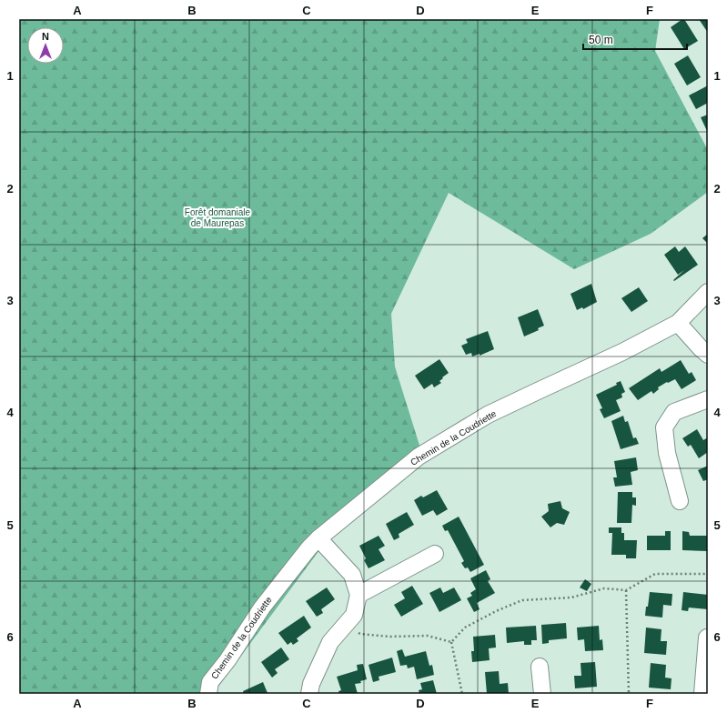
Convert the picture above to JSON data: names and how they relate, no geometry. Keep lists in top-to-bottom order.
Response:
{
  "streets": {
    "street": ["Chemin de la Coudriette"]
  },
  "parks": ["Forêt domaniale de Maurepas"],
  "scale_bar": "50 m",
  "north": "top",
  "grid": {
    "columns": [
      "A",
      "B",
      "C",
      "D",
      "E",
      "F"
    ],
    "rows": [
      "1",
      "2",
      "3",
      "4",
      "5",
      "6"
    ]
  }
}
